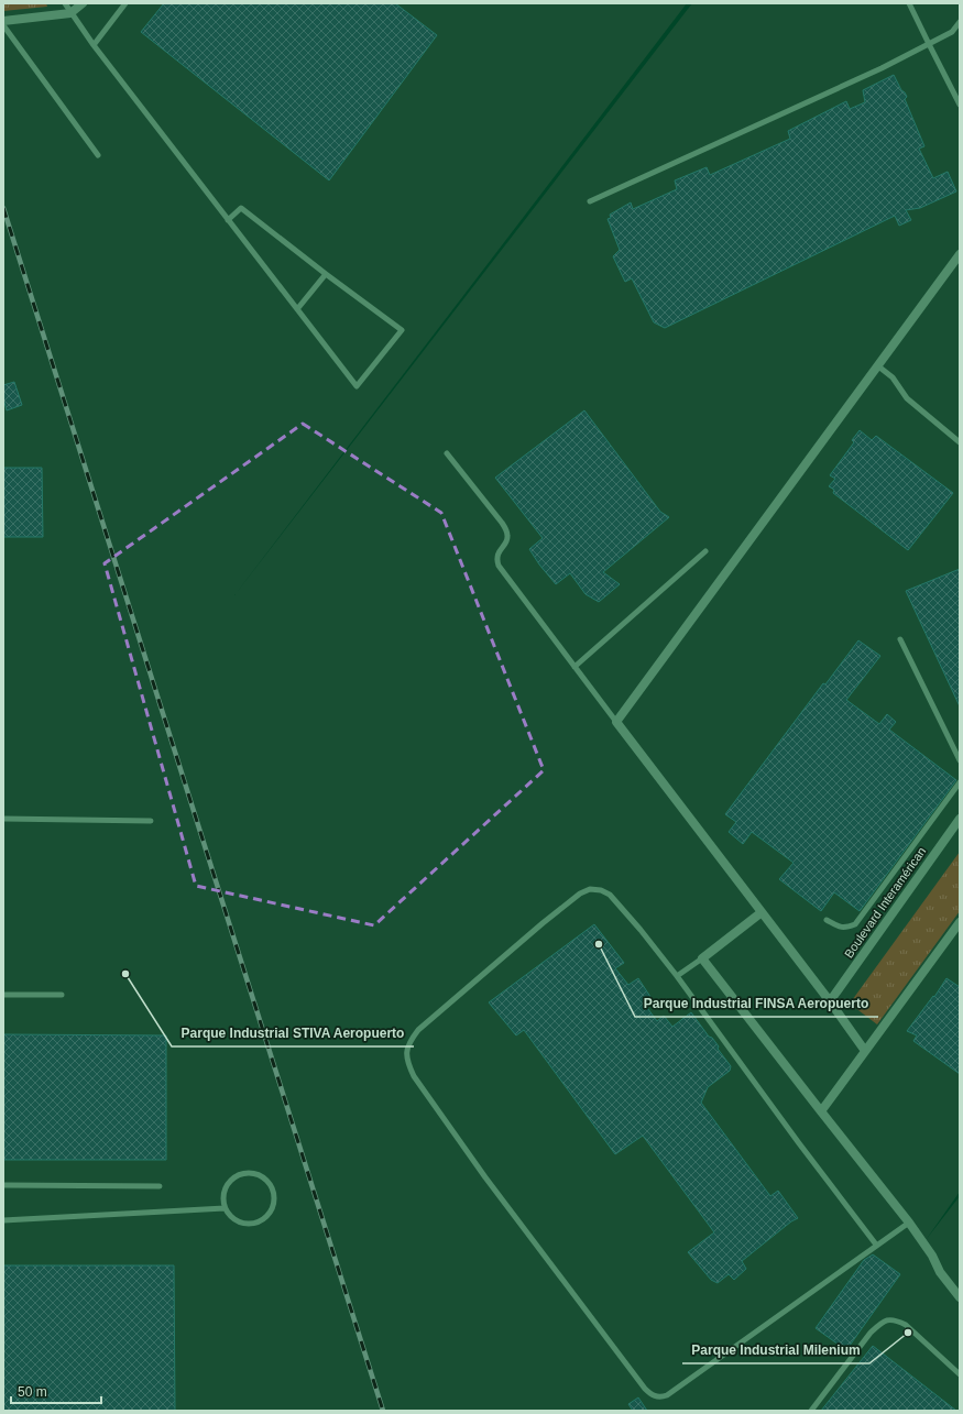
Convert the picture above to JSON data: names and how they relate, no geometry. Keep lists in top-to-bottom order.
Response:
{
  "streets": {
    "street": ["Boulevard Interamérican"]
  },
  "places": ["Parque Industrial FINSA Aeropuerto", "Parque Industrial STIVA Aeropuerto", "Parque Industrial Milenium"],
  "scale_bar": "50 m"
}
